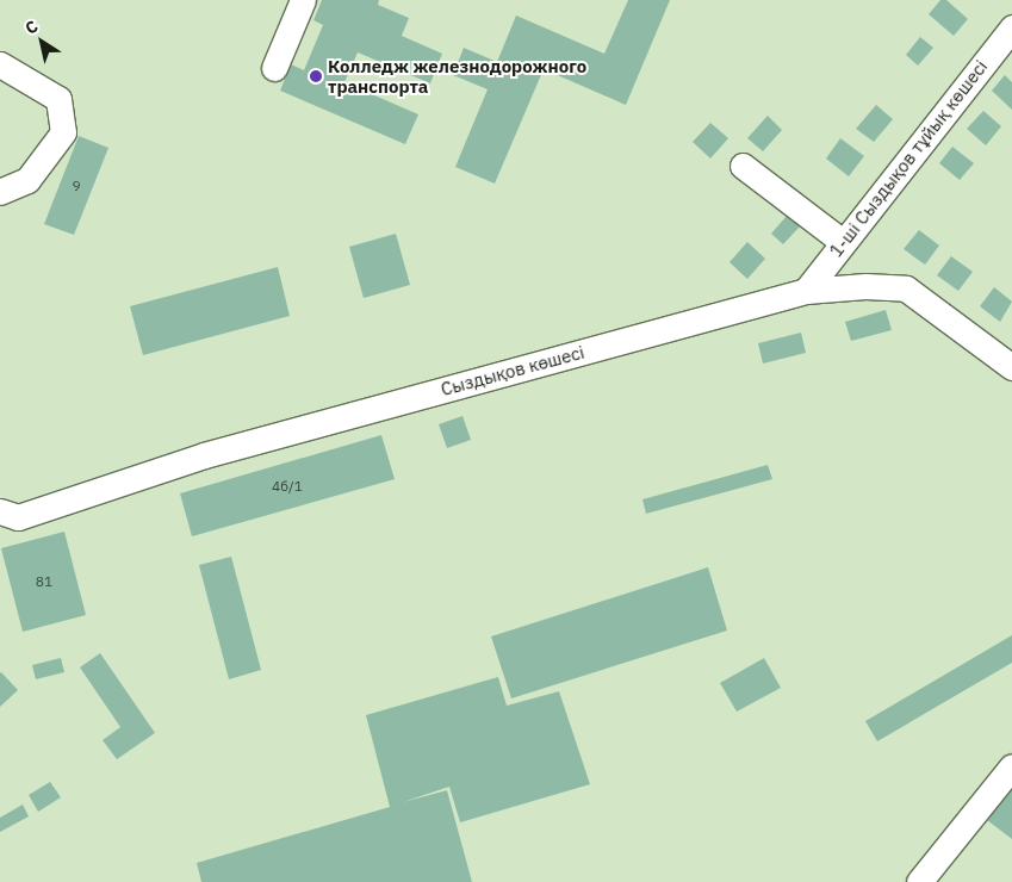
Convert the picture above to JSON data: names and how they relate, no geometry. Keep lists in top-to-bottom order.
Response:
{
  "streets": {
    "street": ["1-ші Сыздықов тұйық көшесі", "Сыздықов көшесі"]
  },
  "crossings": [
    ["1-ші Сыздықов тұйық көшесі", "Сыздықов көшесі"]
  ],
  "places": ["Колледж железнодорожного транспорта"],
  "house_numbers": ["9", "4б/1", "81"],
  "north": "top left"
}
